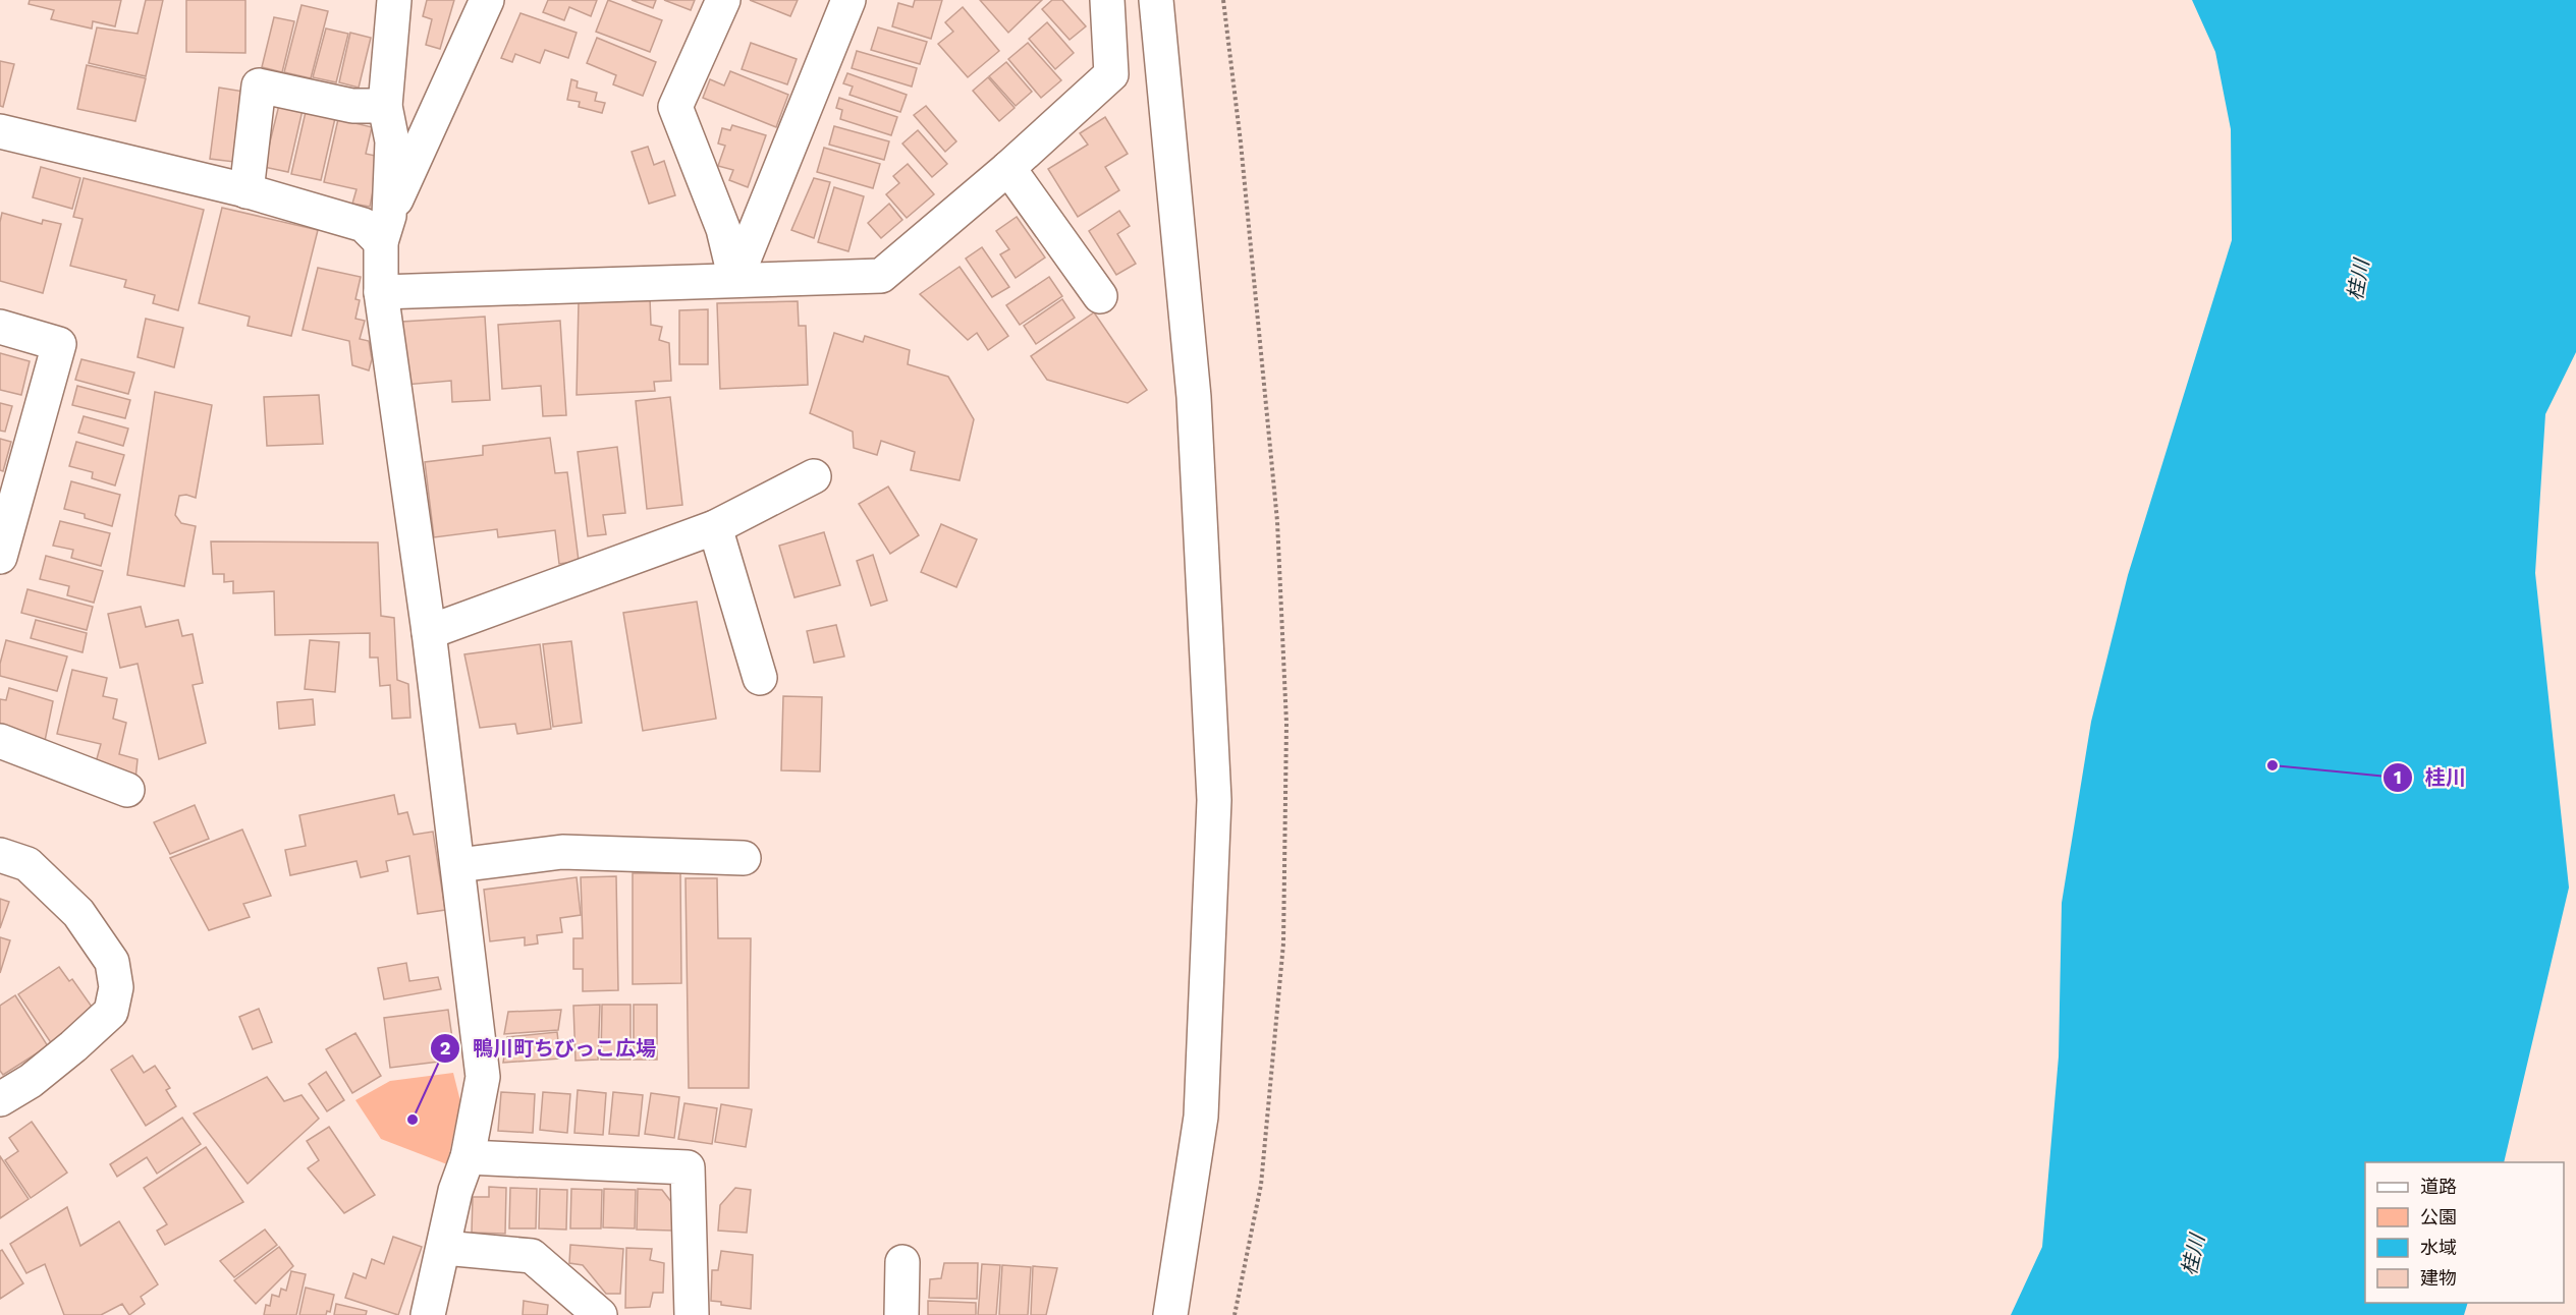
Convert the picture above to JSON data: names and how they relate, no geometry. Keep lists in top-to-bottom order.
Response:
{
  "water": ["桂川"],
  "places": ["桂川", "鴨川町ちびっこ広場"],
  "legend": [
    "道路",
    "公園",
    "水域",
    "建物"
  ]
}
